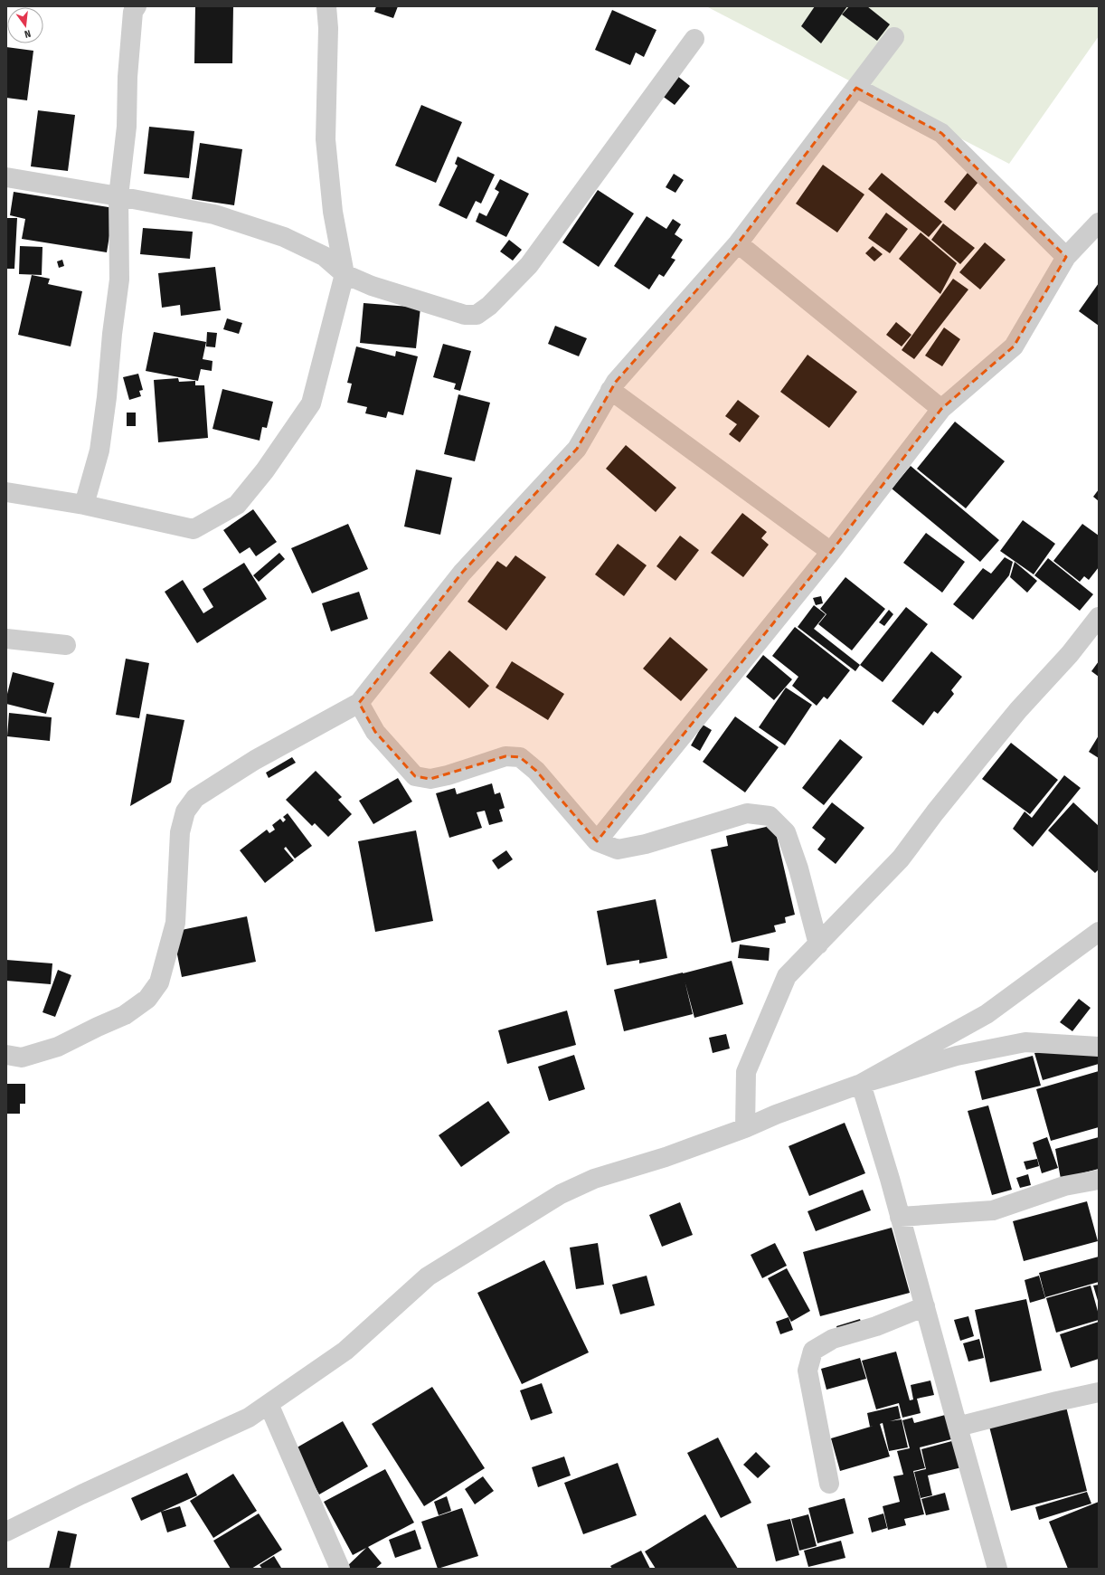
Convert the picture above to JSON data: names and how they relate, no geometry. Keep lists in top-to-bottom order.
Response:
{
  "north": "bottom"
}
